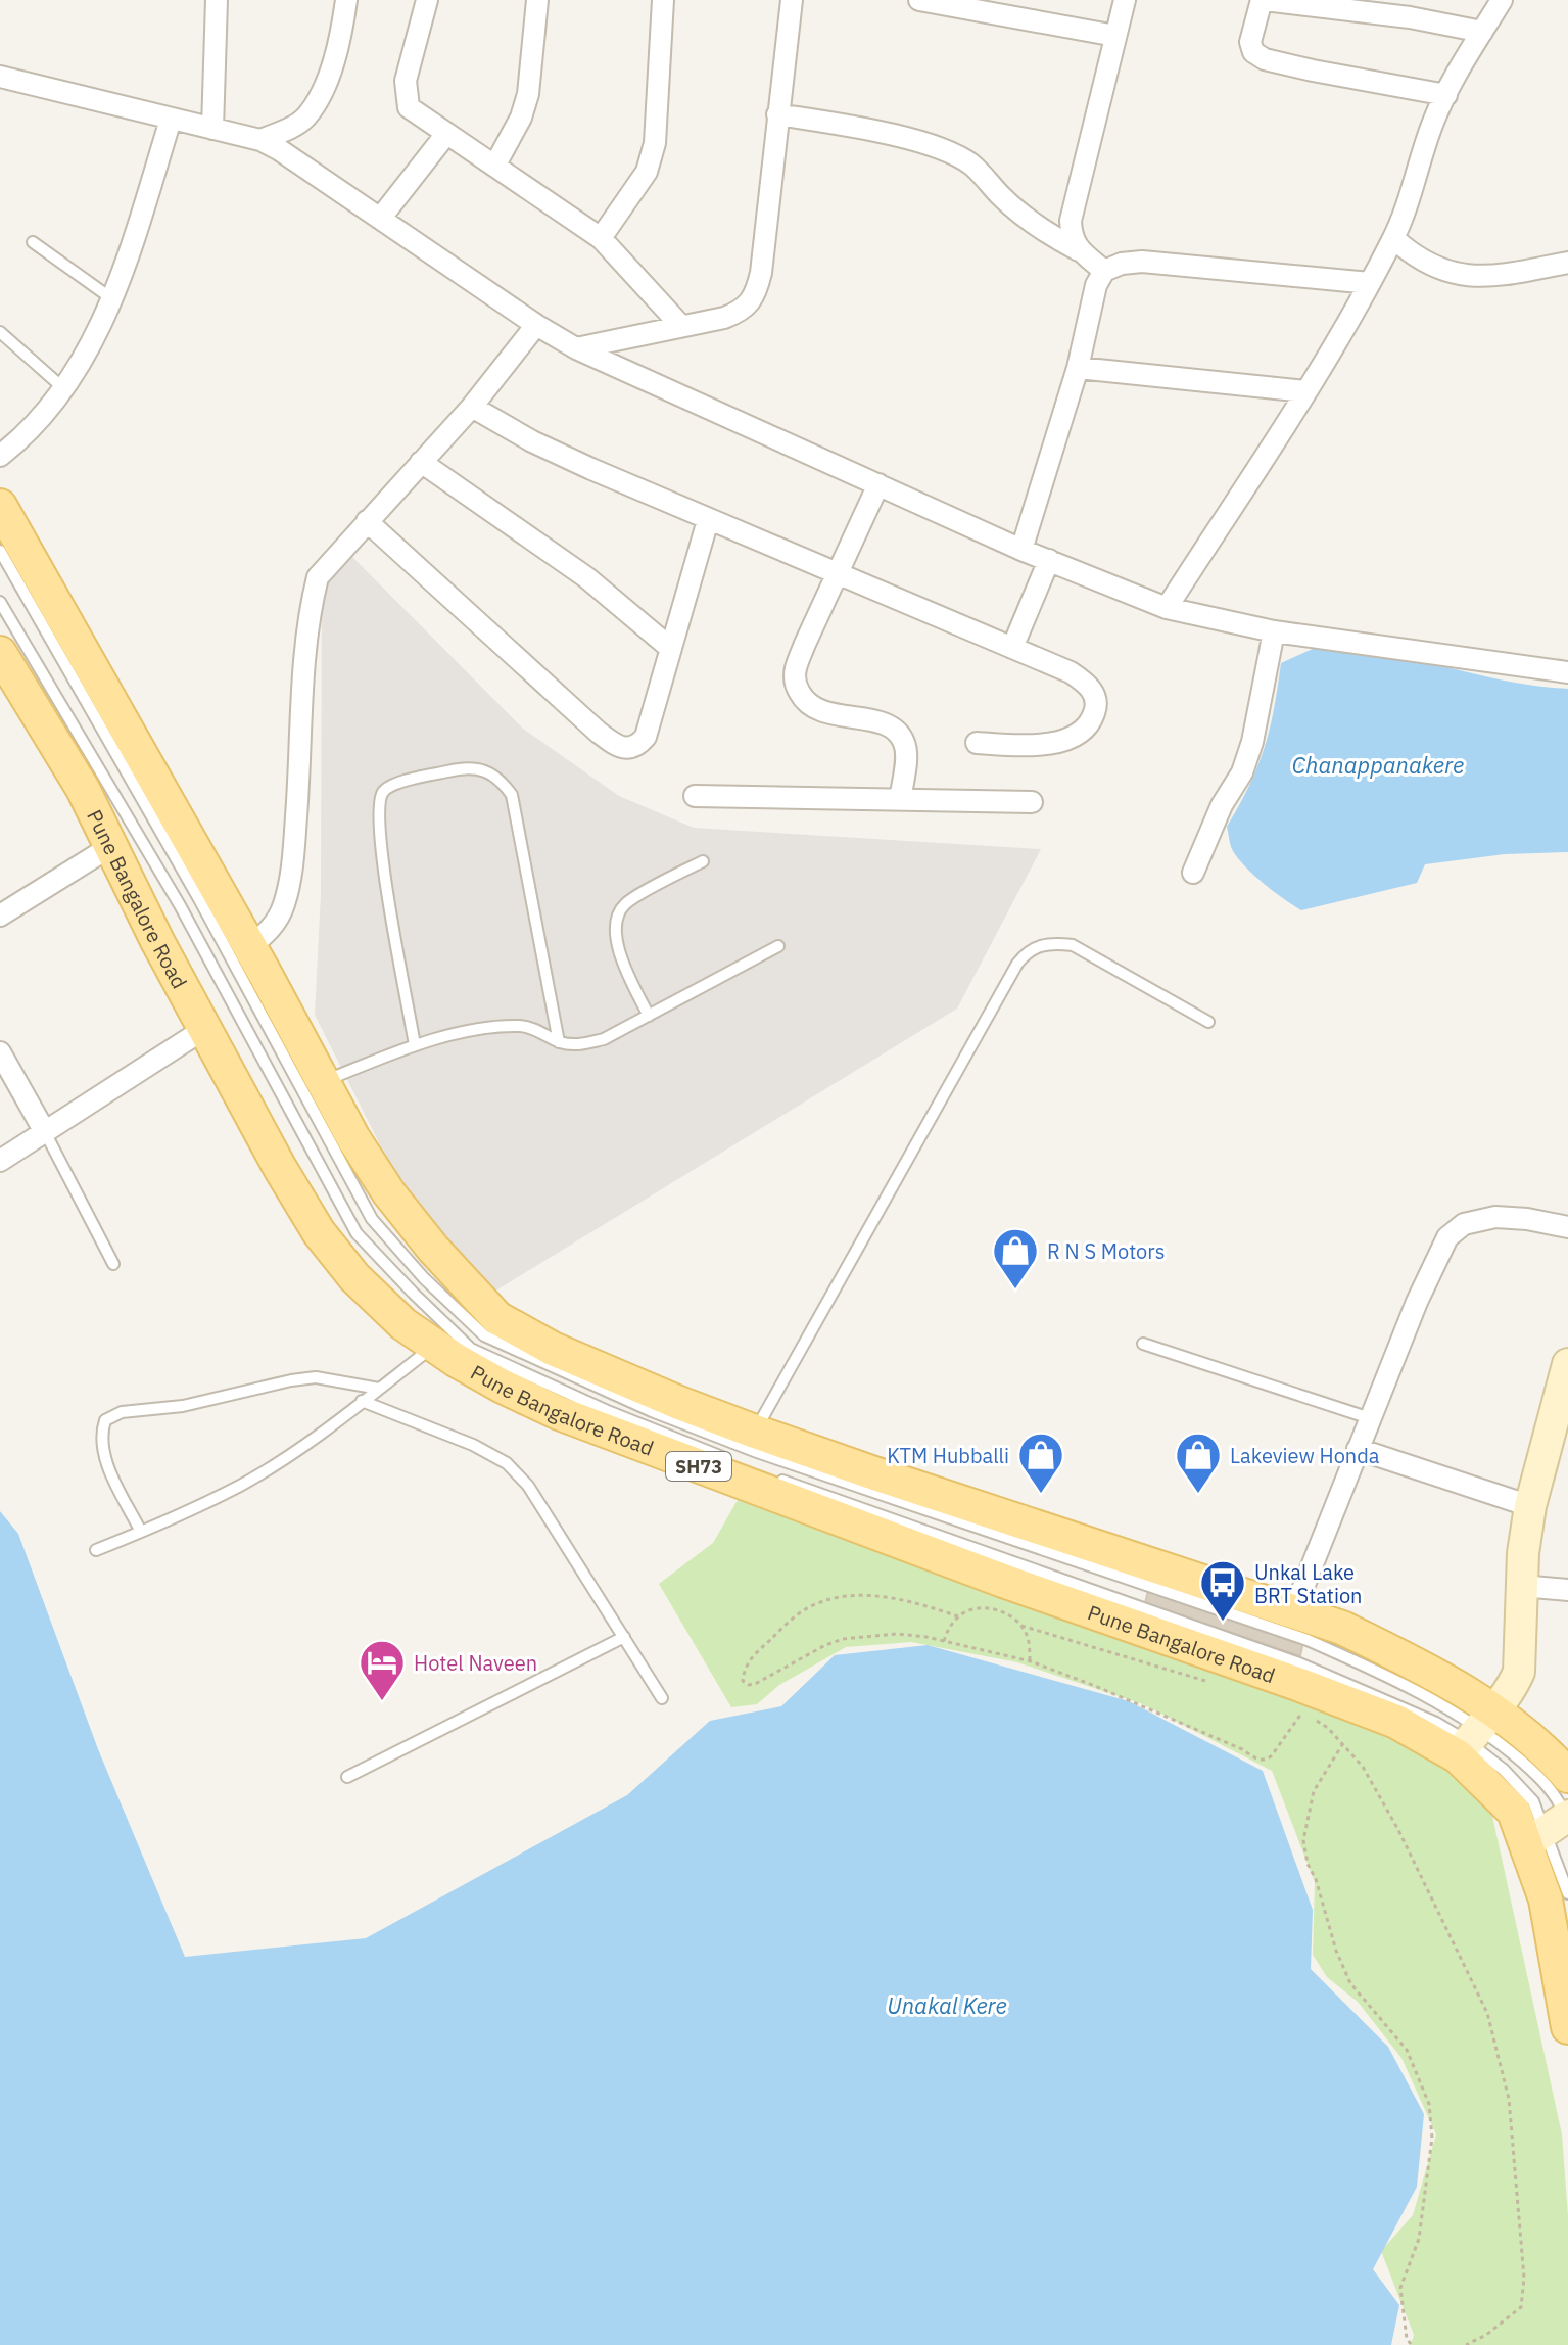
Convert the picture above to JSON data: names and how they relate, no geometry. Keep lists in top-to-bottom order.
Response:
{
  "streets": {
    "main road": ["Pune Bangalore Road", "SH73"]
  },
  "water": ["Chanappanakere", "Unakal Kere"],
  "places": {
    "shop": ["R N S Motors", "KTM Hubballi", "Lakeview Honda"],
    "bus stop": ["Unkal Lake BRT Station"],
    "hotel": ["Hotel Naveen"]
  }
}
